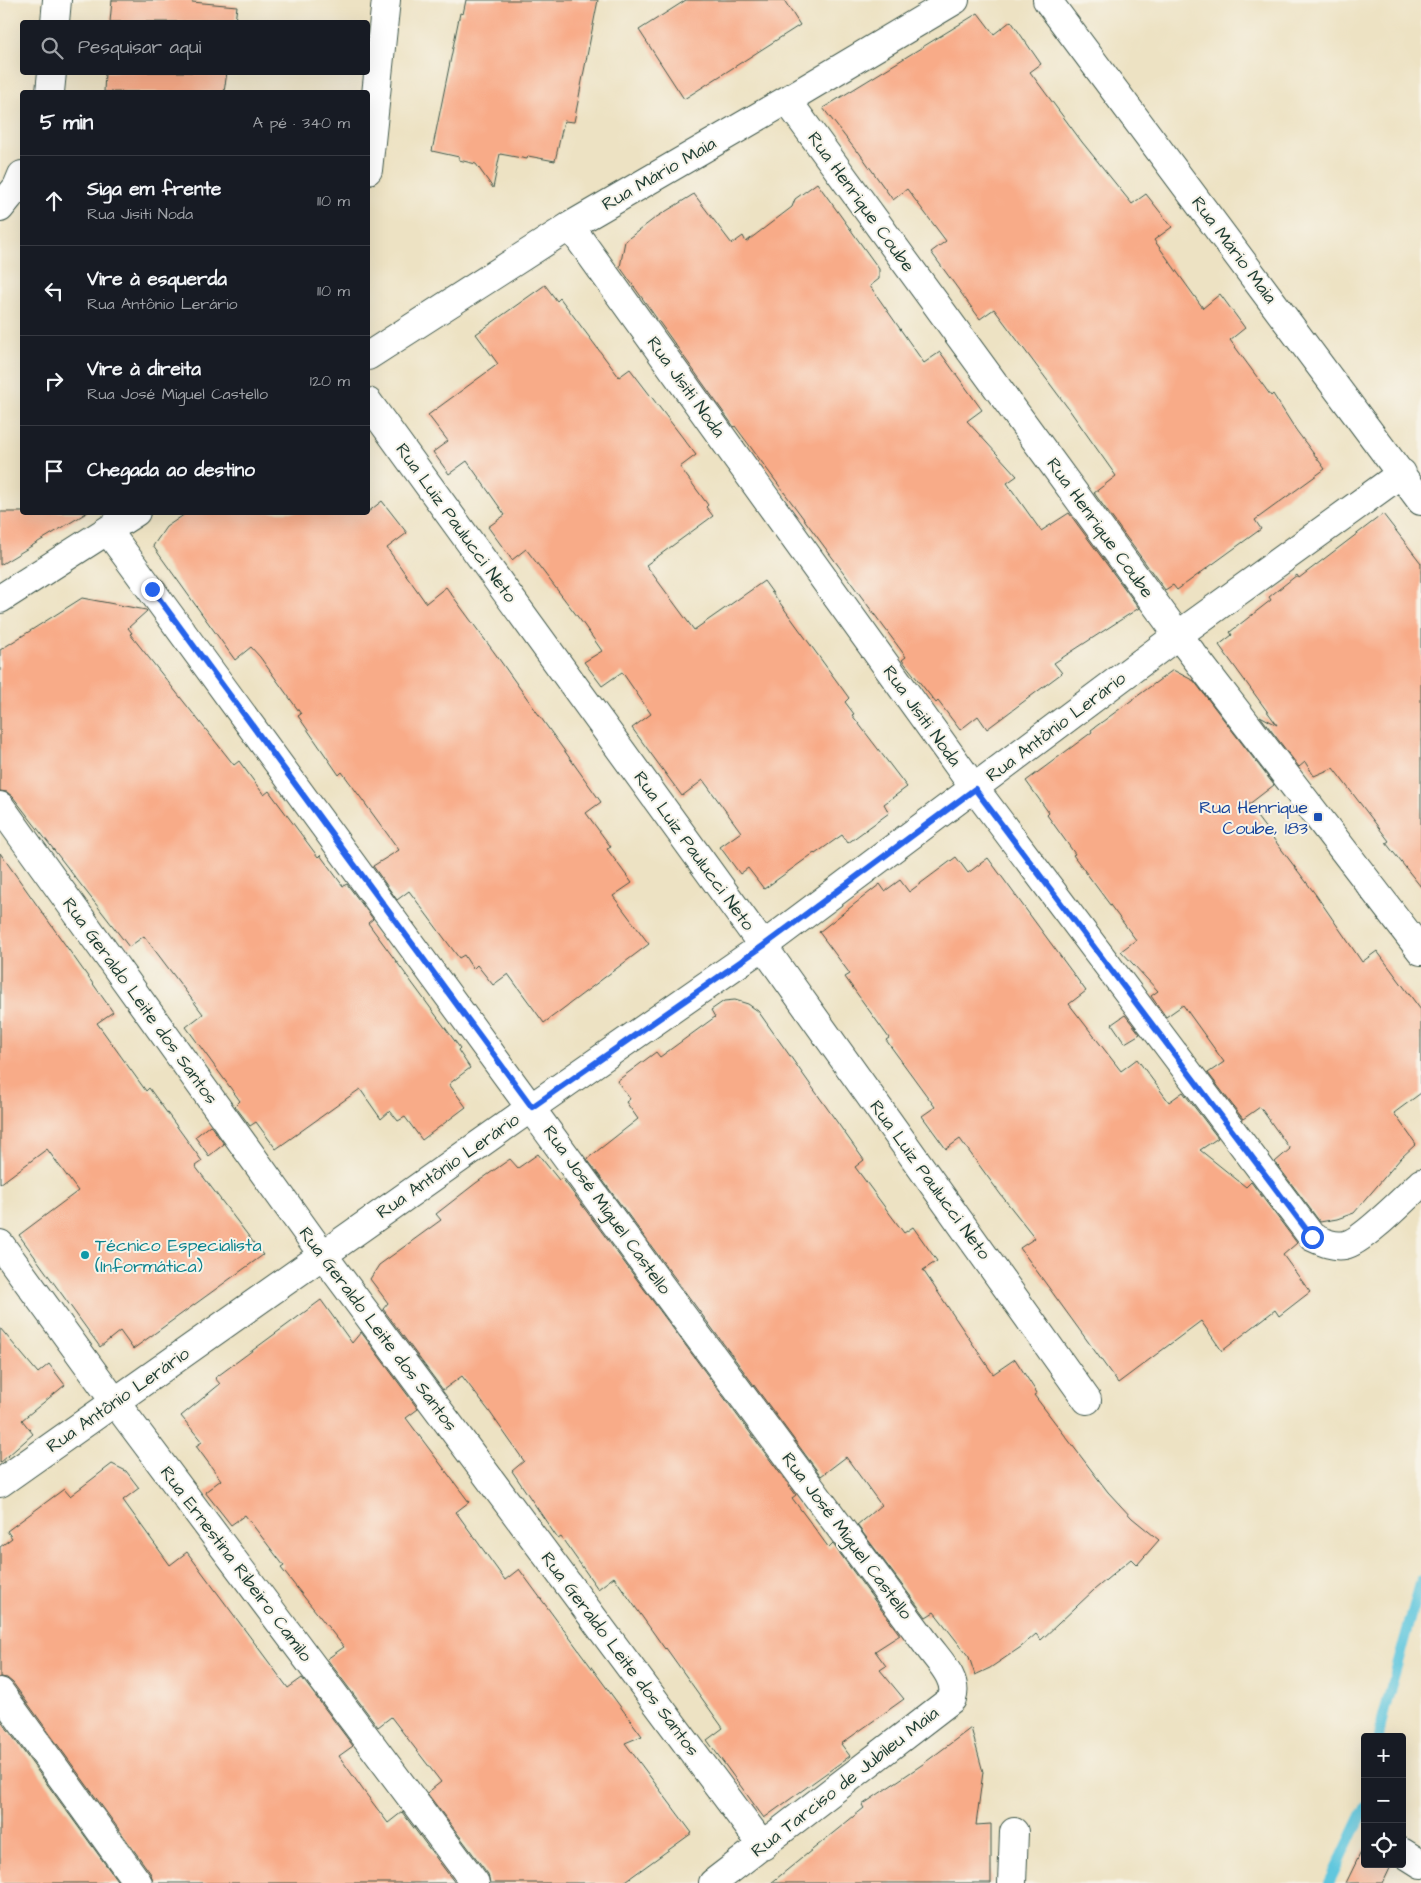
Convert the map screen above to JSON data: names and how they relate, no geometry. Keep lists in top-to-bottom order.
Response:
{
  "streets": {
    "street": [
      "Rua Mário Maia",
      "Rua Henrique Coube",
      "Rua Jisiti Noda",
      "Rua Luiz Paulucci Neto",
      "Rua Antônio Lerário",
      "Rua Geraldo Leite dos Santos",
      "Rua José Miguel Castello",
      "Rua Ernestina Ribeiro Camilo",
      "Rua Tarciso de Jubileu Maia"
    ]
  },
  "crossings": [
    ["Rua Mário Maia", "Rua Henrique Coube"],
    ["Rua Mário Maia", "Rua Jisiti Noda"],
    ["Rua Mário Maia", "Rua Antônio Lerário"],
    ["Rua Henrique Coube", "Rua Antônio Lerário"],
    ["Rua Jisiti Noda", "Rua Antônio Lerário"],
    ["Rua Luiz Paulucci Neto", "Rua Antônio Lerário"],
    ["Rua Antônio Lerário", "Rua Geraldo Leite dos Santos"],
    ["Rua Antônio Lerário", "Rua José Miguel Castello"],
    ["Rua Antônio Lerário", "Rua Ernestina Ribeiro Camilo"],
    ["Rua Geraldo Leite dos Santos", "Rua Tarciso de Jubileu Maia"],
    ["Rua José Miguel Castello", "Rua Tarciso de Jubileu Maia"]
  ],
  "places": {
    "transit": ["Rua Henrique Coube, 183"],
    "other": ["Técnico Especialista (Informática)"]
  },
  "page": {
    "search": "Pesquisar aqui",
    "heading": ["5 min", "A pé · 340 m"],
    "list": [
      ["Siga em frente", "Rua Jisiti Noda", "110 m"],
      ["Vire à esquerda", "Rua Antônio Lerário", "110 m"],
      ["Vire à direita", "Rua José Miguel Castello", "120 m"],
      "Chegada ao destino"
    ],
    "map_buttons": ["+", "−"]
  }
}
